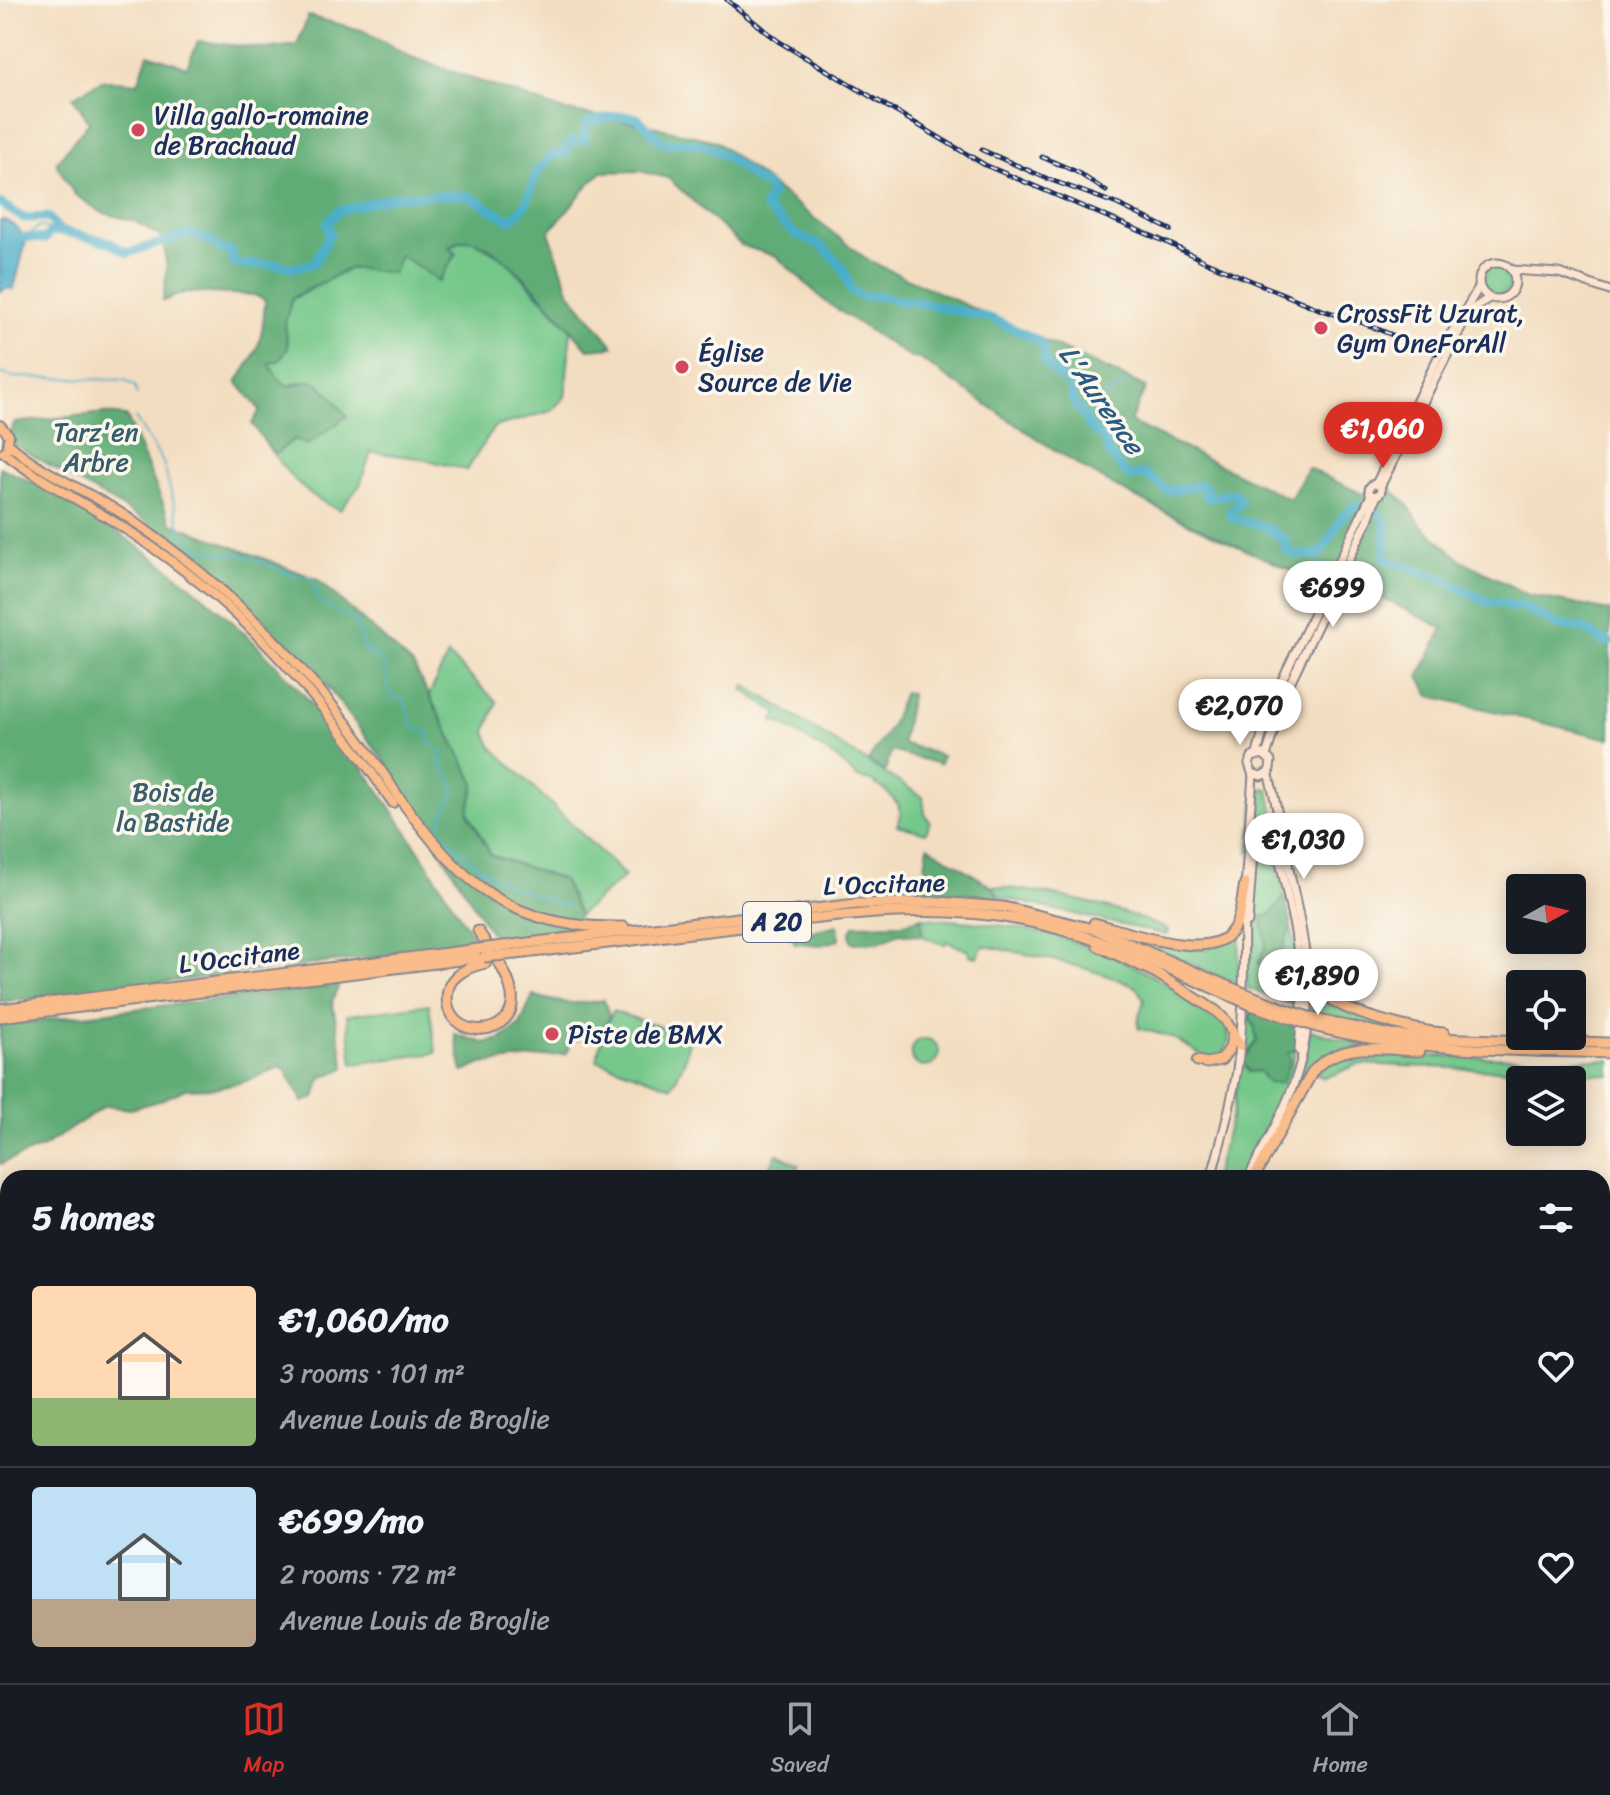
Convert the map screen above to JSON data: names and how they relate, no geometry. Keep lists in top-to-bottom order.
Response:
{
  "streets": {
    "highway": ["L'Occitane", "A 20"]
  },
  "water": ["L'Aurence"],
  "parks": ["Tarz'en Arbre", "Bois de la Bastide"],
  "places": [
    "Villa gallo-romaine de Brachaud",
    "CrossFit Uzurat, Gym OneForAll",
    "Église Source de Vie",
    "Piste de BMX"
  ],
  "north": "right",
  "page": {
    "price": [
      "€1,060",
      "€699",
      "€2,070",
      "€1,030",
      "€1,890"
    ],
    "heading": "5 homes",
    "list": [
      {
        "name": "€1,060/mo",
        "note": "3 rooms · 101 m² · Avenue Louis de Broglie"
      },
      {
        "name": "€699/mo",
        "note": "2 rooms · 72 m² · Avenue Louis de Broglie"
      }
    ],
    "tabs": ["Map", "Saved", "Home"]
  }
}
